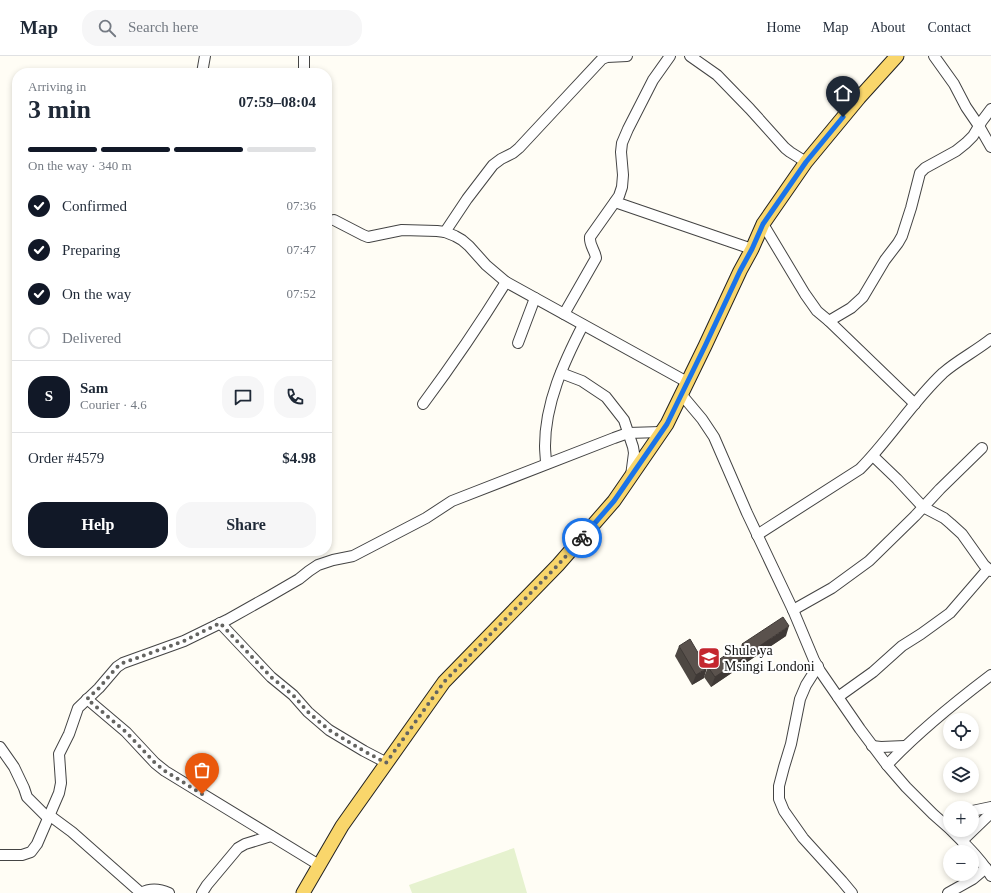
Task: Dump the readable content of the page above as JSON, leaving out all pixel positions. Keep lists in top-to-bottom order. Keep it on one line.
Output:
{"places":{"school or university":["Shule ya Msingi Londoni"]},"page":{"header":"Map","search":"Search here","nav":["Home","Map","About","Contact"],"heading":["3 min","Arriving in","07:59–08:04"],"panel":["Sam","Courier · 4.6","Order #4579","$4.98"],"bar":"On the way · 340 m","list":[["Confirmed","07:36"],["Preparing","07:47"],["On the way","07:52"],"Delivered"],"round":"S","buttons":["Help","Share"],"map_buttons":["+","−"]}}
